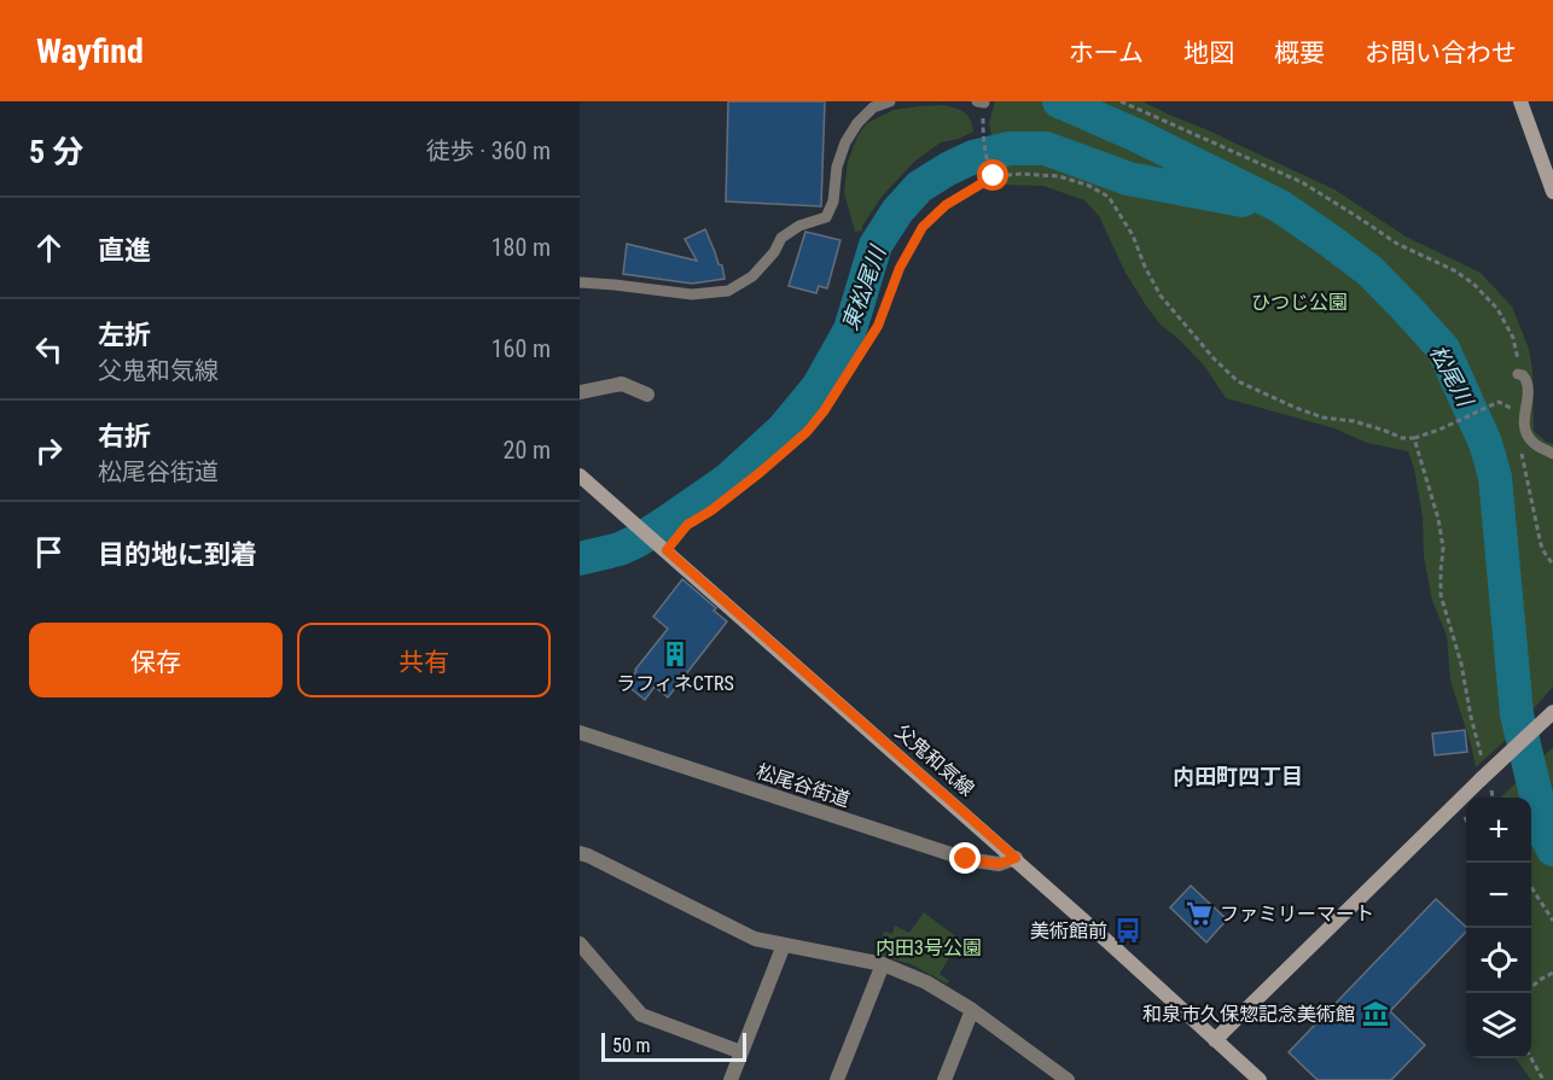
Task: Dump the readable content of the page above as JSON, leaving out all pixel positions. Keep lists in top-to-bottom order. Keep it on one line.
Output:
{"streets":{"main road":["父鬼和気線"],"street":["松尾谷街道"]},"crossings":[["父鬼和気線","松尾谷街道"]],"districts":["内田町四丁目"],"water":["東松尾川","松尾川"],"parks":["ひつじ公園","内田3号公園"],"places":{"building":["ラフィネCTRS"],"supermarket":["ファミリーマート"],"bus stop":["美術館前"],"museum":["和泉市久保惣記念美術館"]},"scale_bar":"50 m","page":{"header":"Wayfind","nav":["ホーム","地図","概要","お問い合わせ"],"heading":["5 分","徒歩 · 360 m"],"list":[["直進","180 m"],["左折","父鬼和気線","160 m"],["右折","松尾谷街道","20 m"],"目的地に到着"],"buttons":["保存","共有"],"map_buttons":["+","−"],"scale":"50 m"}}
